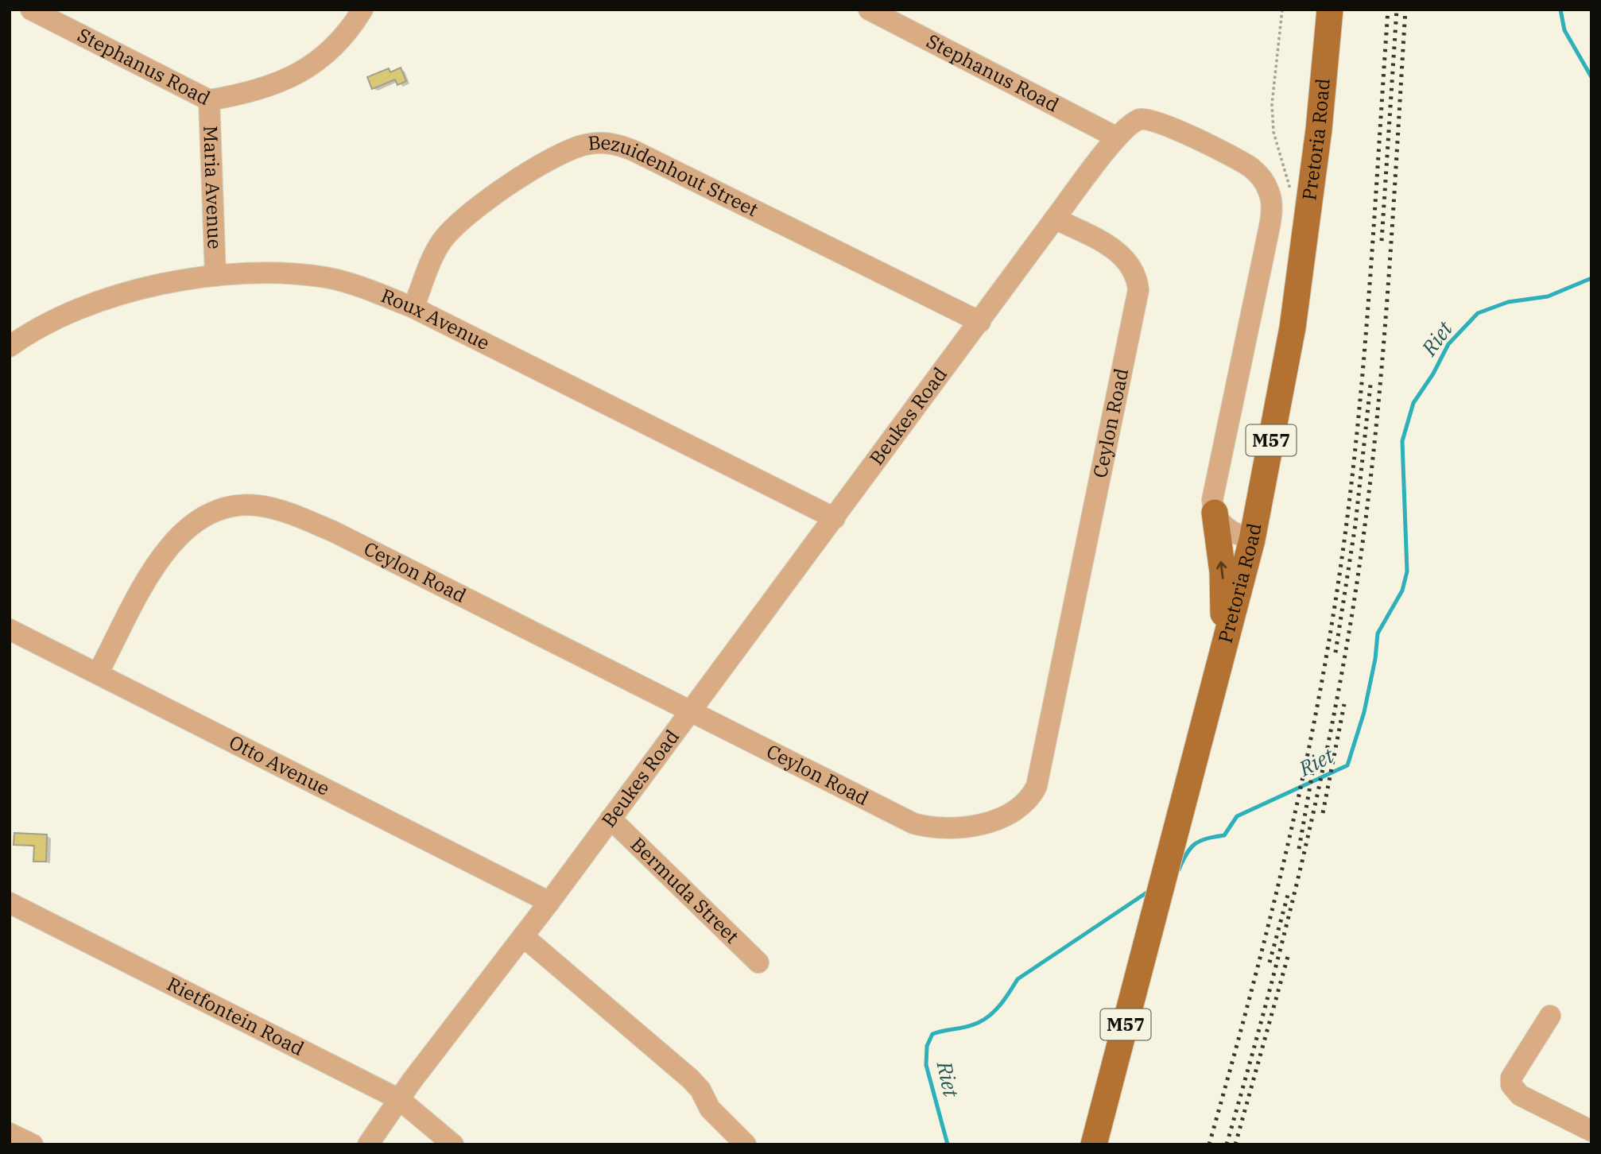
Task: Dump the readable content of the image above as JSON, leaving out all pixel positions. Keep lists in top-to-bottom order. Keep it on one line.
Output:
{"streets":{"main road":["Pretoria Road","M57"],"street":["Stephanus Road","Bezuidenhout Street","Maria Avenue","Roux Avenue","Beukes Road","Ceylon Road","Otto Avenue","Bermuda Street","Rietfontein Road"]},"crossings":[["Stephanus Road","Maria Avenue"],["Stephanus Road","Beukes Road"],["Bezuidenhout Street","Roux Avenue"],["Bezuidenhout Street","Beukes Road"],["Maria Avenue","Roux Avenue"],["Roux Avenue","Beukes Road"],["Beukes Road","Ceylon Road"],["Beukes Road","Otto Avenue"],["Beukes Road","Bermuda Street"],["Beukes Road","Rietfontein Road"],["Ceylon Road","Otto Avenue"]],"water":["Riet"]}
